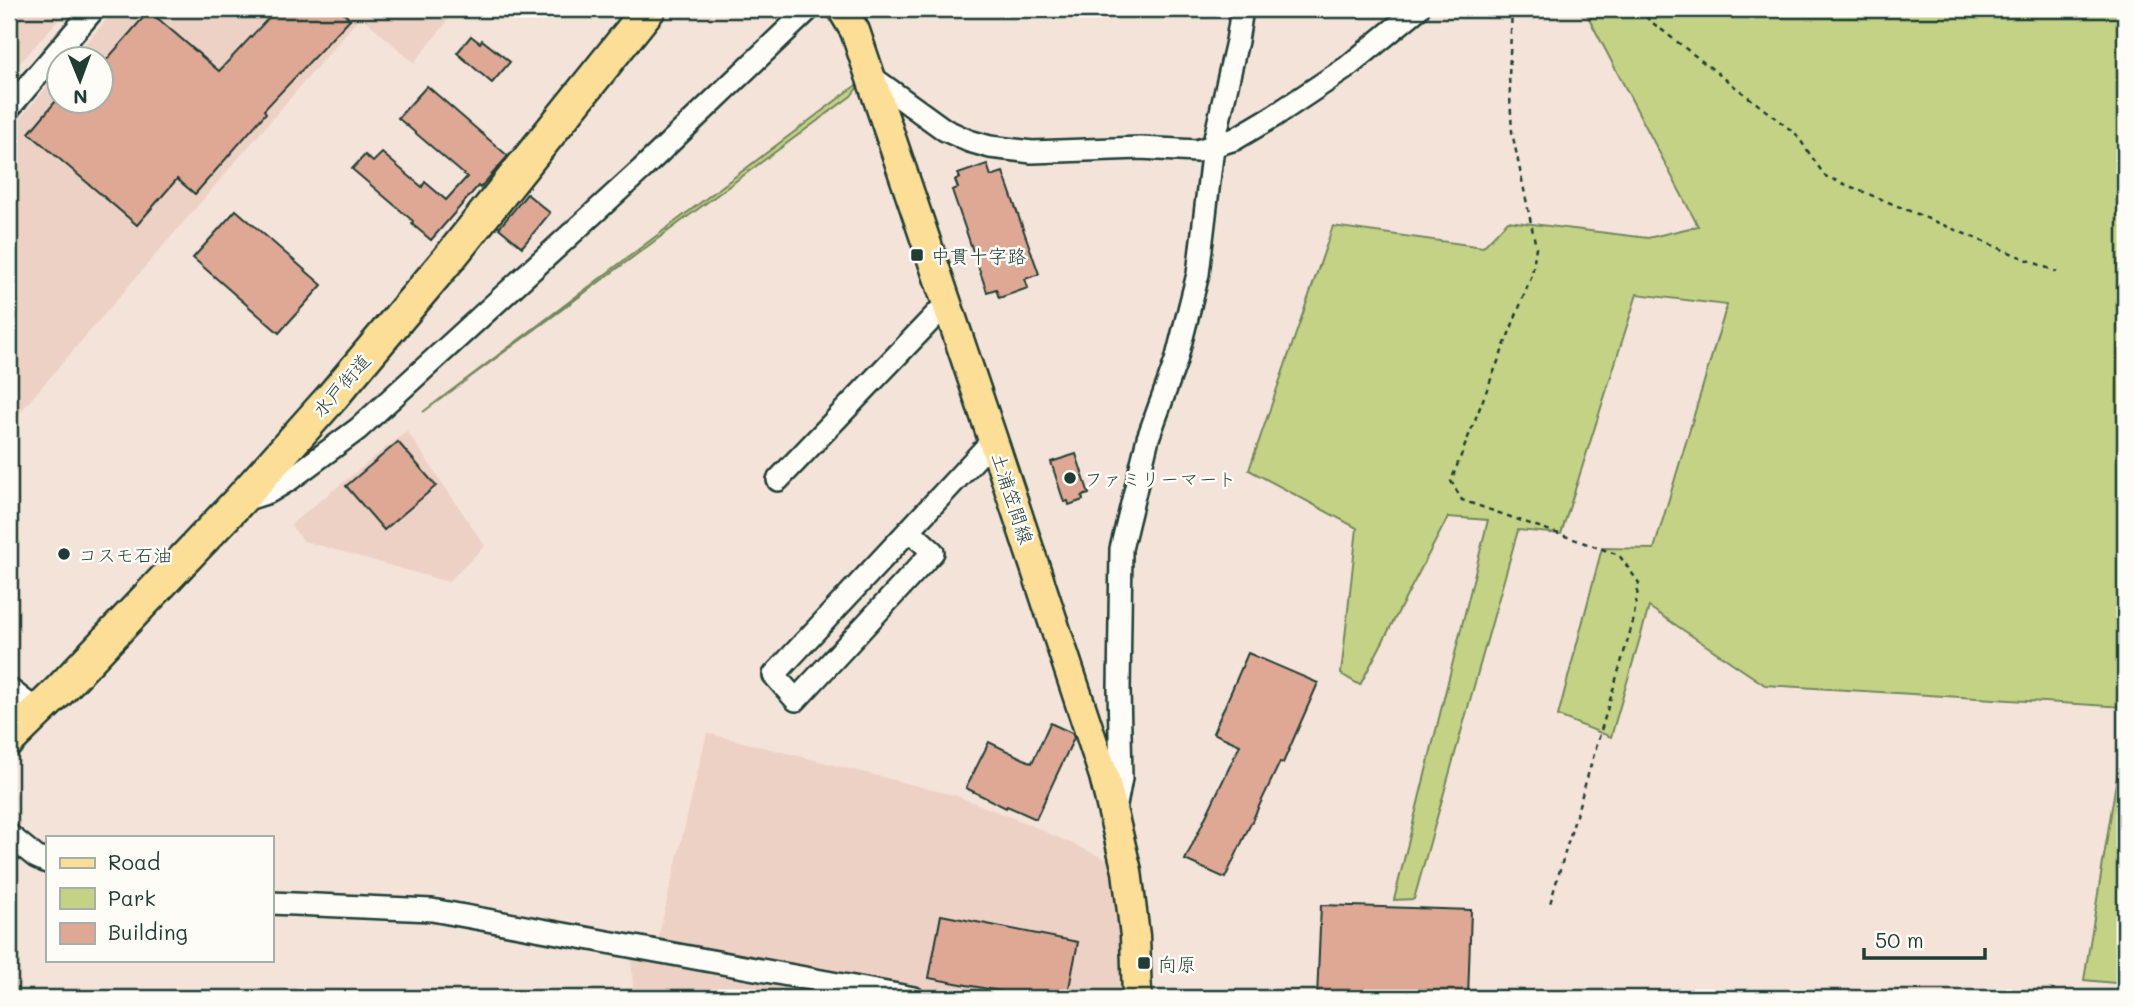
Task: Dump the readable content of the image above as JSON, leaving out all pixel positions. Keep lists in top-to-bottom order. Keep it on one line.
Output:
{"streets":{"highway":["水戸街道"],"main road":["土浦笠間線"]},"places":{"transit":["中貫十字路","向原"],"other":["ファミリーマート","コスモ石油"]},"legend":["Road","Park","Building"],"scale_bar":"50 m","north":"bottom"}
